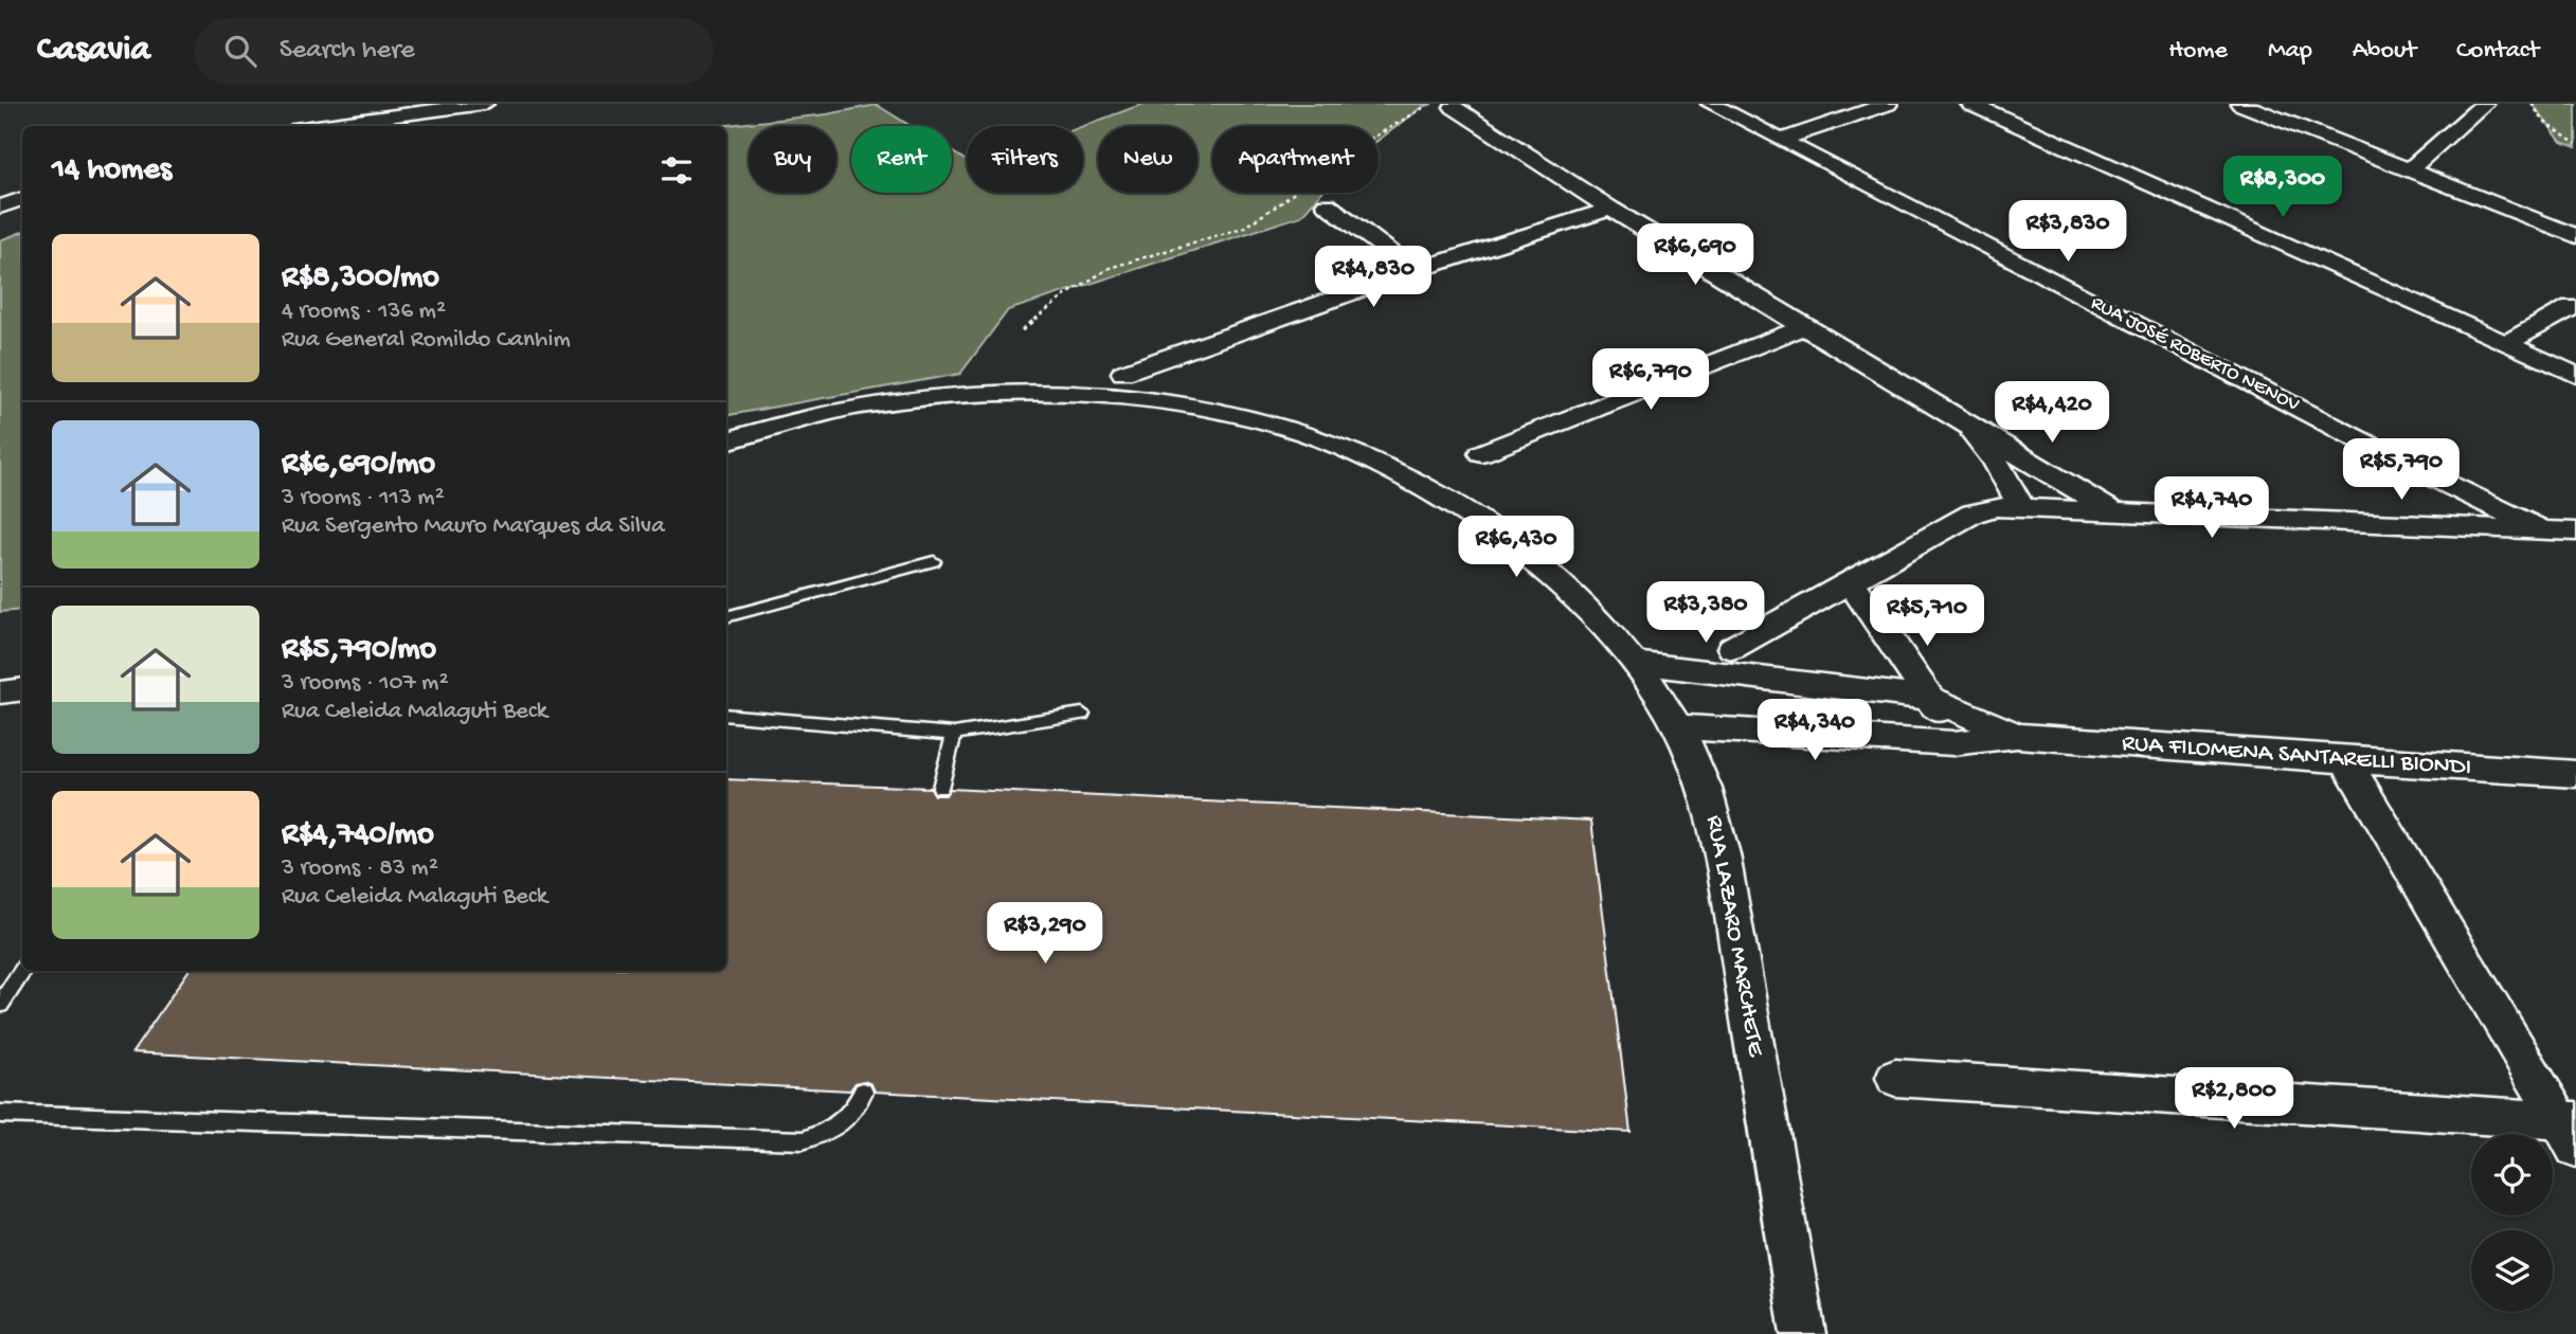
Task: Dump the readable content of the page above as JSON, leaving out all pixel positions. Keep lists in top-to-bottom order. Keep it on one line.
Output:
{"streets":{"street":["RUA JOSÉ ROBERTO NENOV","RUA FILOMENA SANTARELLI BIONDI","RUA LAZARO MARCHETE"]},"crossings":[["RUA FILOMENA SANTARELLI BIONDI","RUA LAZARO MARCHETE"]],"page":{"header":"Casavia","search":"Search here","nav":["Home","Map","About","Contact"],"chip":["Buy","Rent","Filters","New","Apartment"],"heading":"14 homes","price":["R$8,300","R$3,830","R$6,690","R$4,830","R$6,790","R$4,420","R$5,790","R$4,740","R$6,430","R$3,380","R$5,710","R$4,340","R$3,290","R$2,800"],"list":[{"name":"R$8,300/mo","note":"4 rooms · 136 m² · Rua General Romildo Canhim"},{"name":"R$6,690/mo","note":"3 rooms · 113 m² · Rua Sergento Mauro Marques da Silva"},{"name":"R$5,790/mo","note":"3 rooms · 107 m² · Rua Celeida Malaguti Beck"},{"name":"R$4,740/mo","note":"3 rooms · 83 m² · Rua Celeida Malaguti Beck"}]}}
